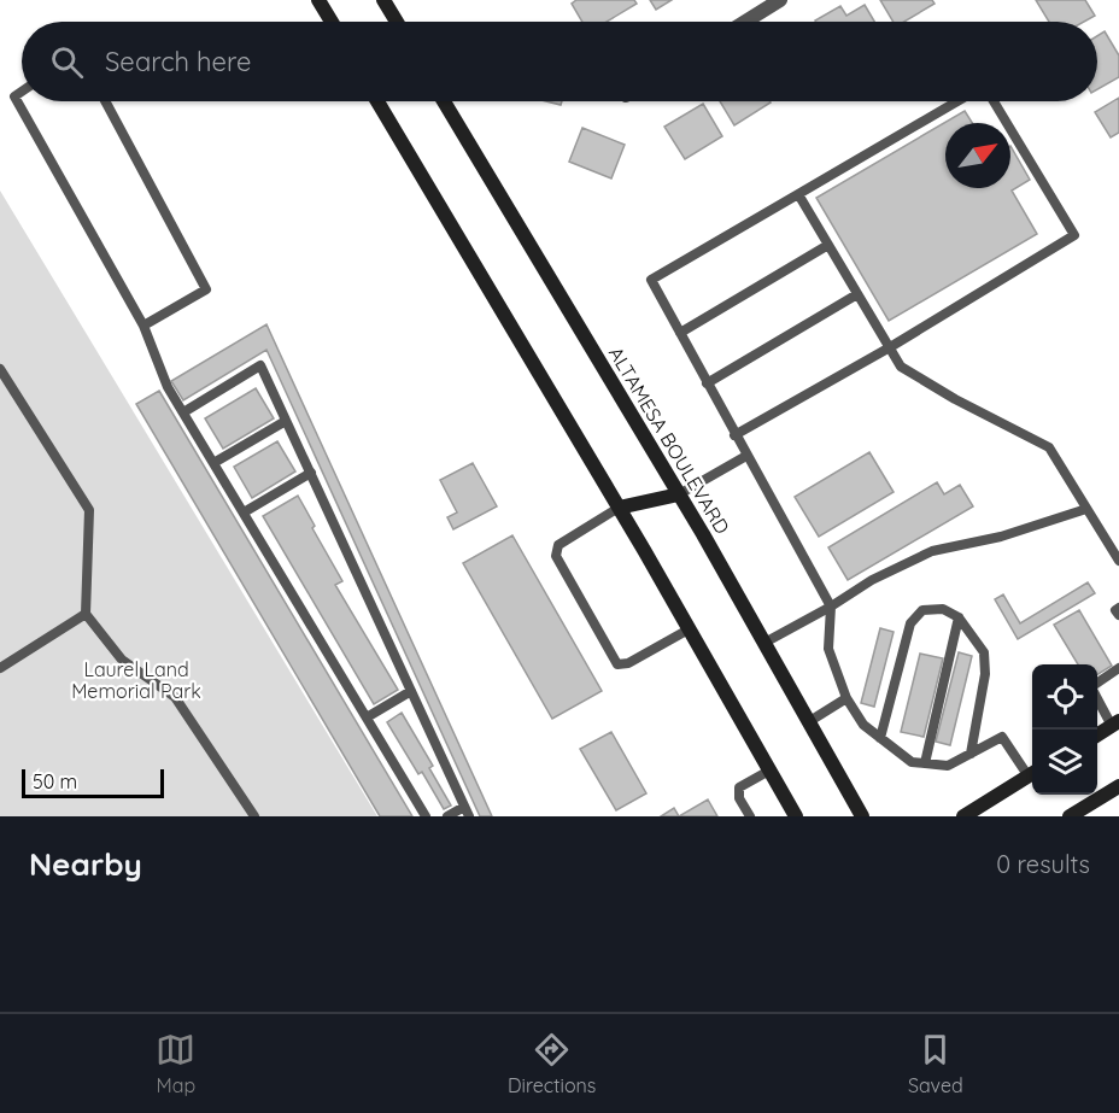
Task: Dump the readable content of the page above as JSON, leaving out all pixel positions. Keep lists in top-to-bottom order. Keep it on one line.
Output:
{"streets":{"main road":["ALTAMESA BOULEVARD"]},"parks":["Laurel Land Memorial Park"],"scale_bar":"50 m","north":"top right","page":{"search":"Search here","scale":"50 m","heading":["Nearby","0 results"],"nav":["Map","Directions","Saved"]}}
